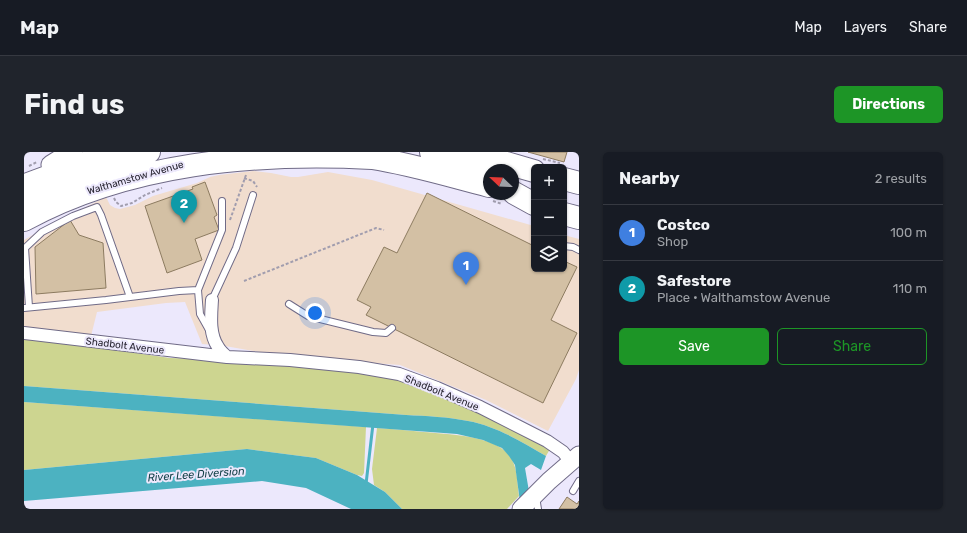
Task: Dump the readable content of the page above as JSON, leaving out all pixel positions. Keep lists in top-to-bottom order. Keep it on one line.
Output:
{"streets":{"highway":["Walthamstow Avenue"],"street":["Shadbolt Avenue"]},"water":["River Lee Diversion"],"north":"top left","page":{"header":"Map","nav":["Map","Layers","Share"],"buttons":["Directions",["Save","Share"]],"title":"Find us","heading":["Nearby","2 results"],"map_buttons":["+","−"],"pins":["2","1"],"list":[{"mark":"1","name":"Costco","note":"Shop","value":"100 m"},{"mark":"2","name":"Safestore","note":"Place · Walthamstow Avenue","value":"110 m"}]}}
